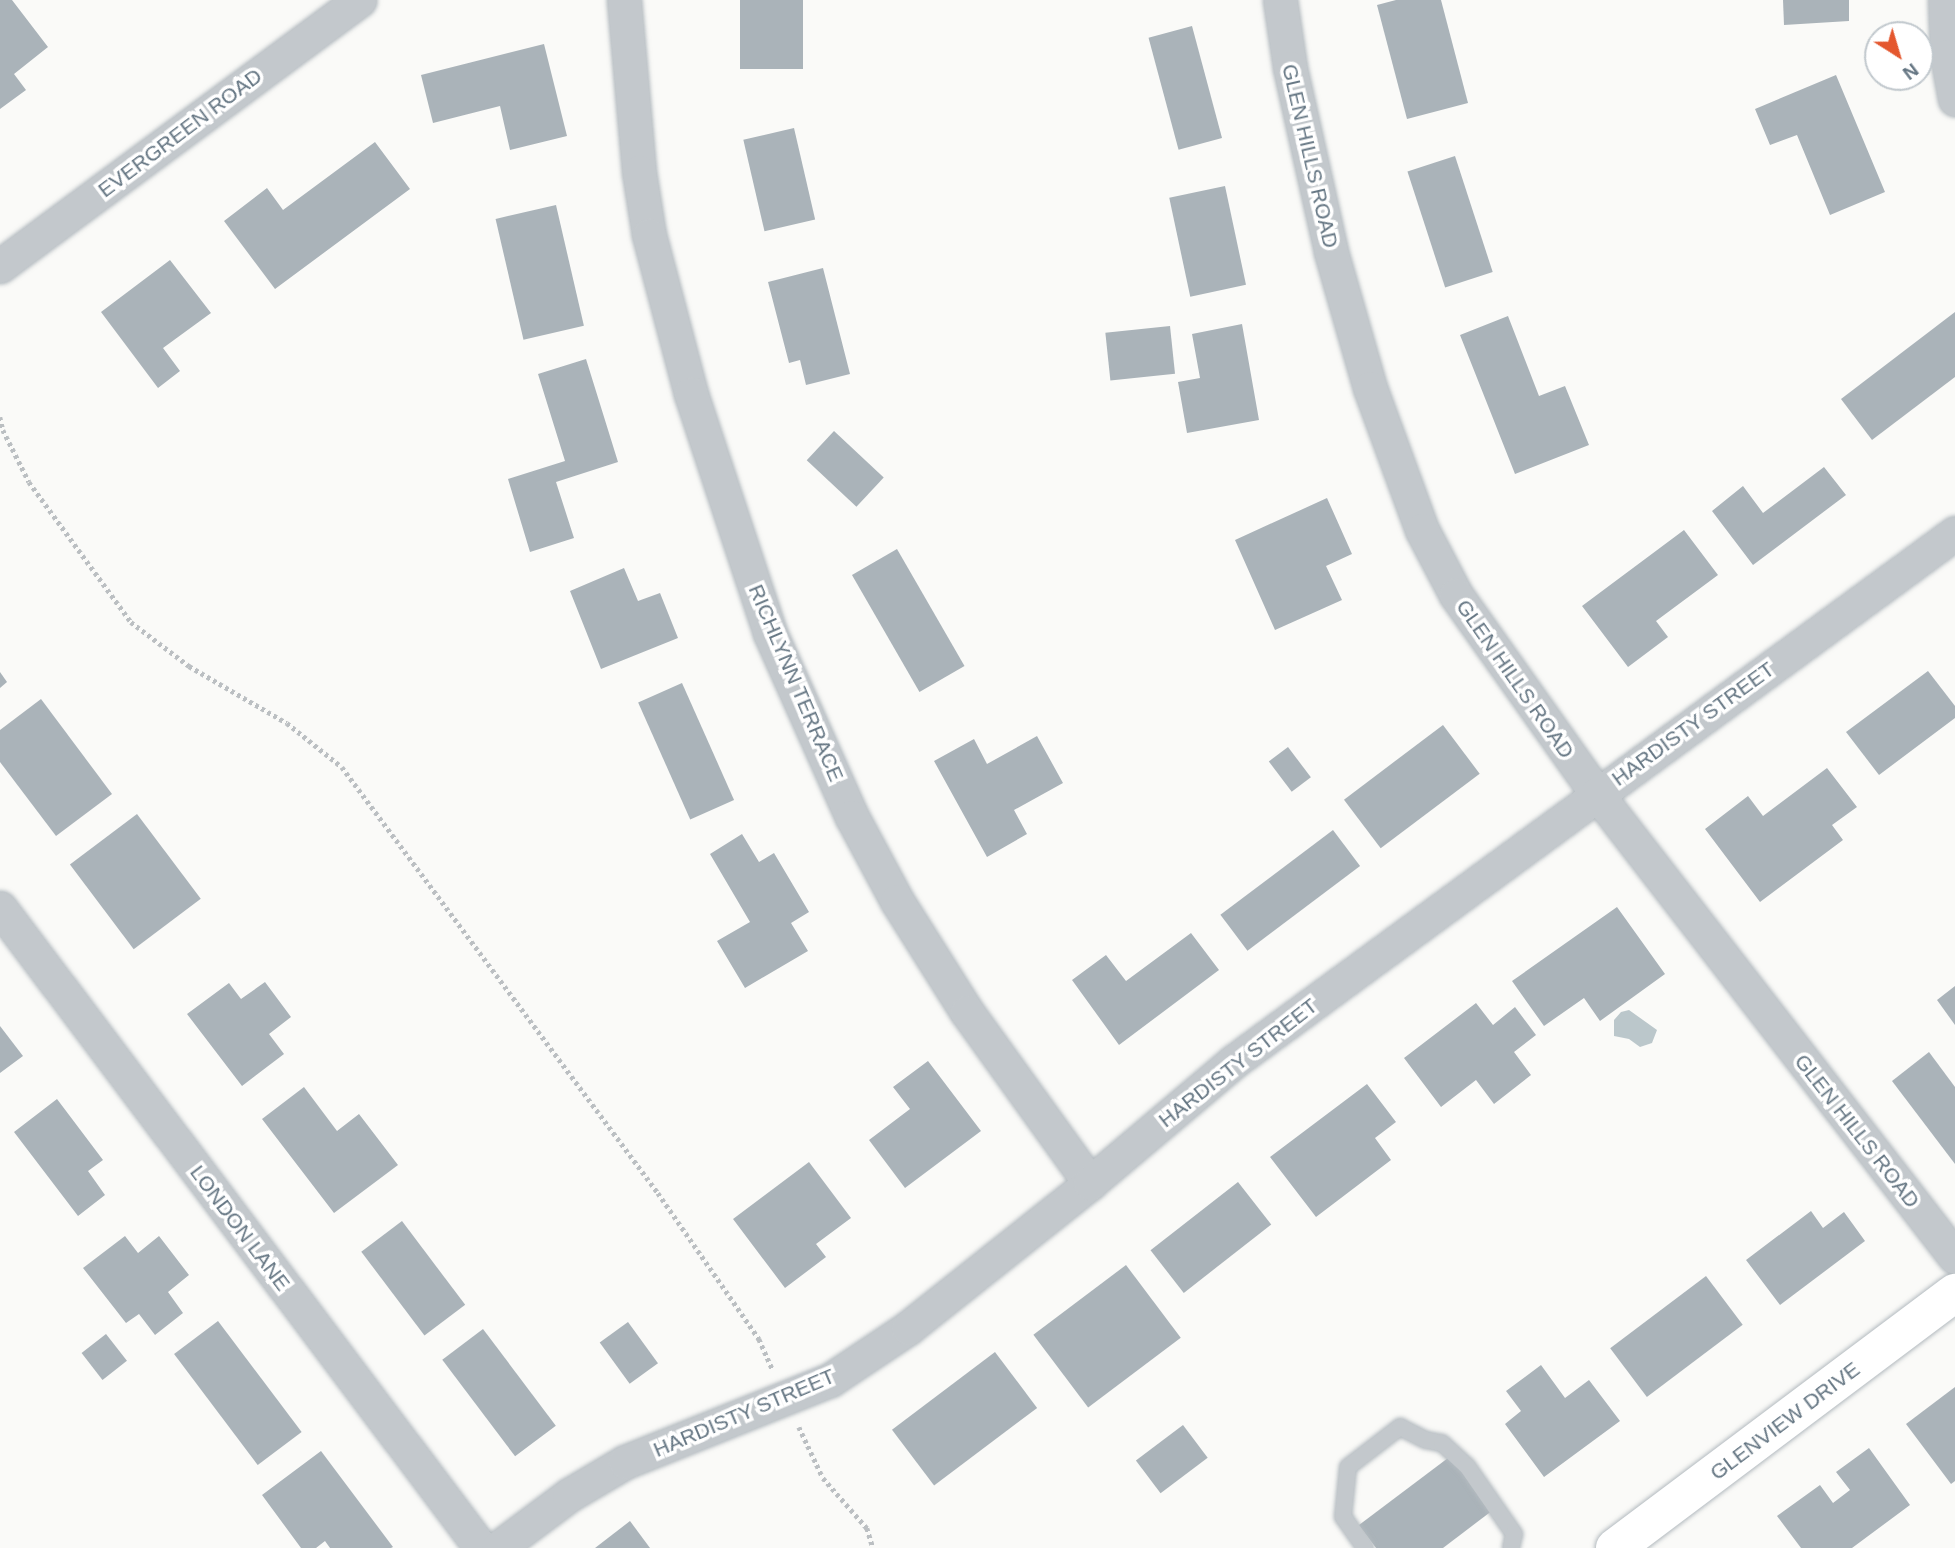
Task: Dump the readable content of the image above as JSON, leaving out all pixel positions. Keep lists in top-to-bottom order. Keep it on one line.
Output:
{"streets":{"main road":["GLENVIEW DRIVE"],"street":["EVERGREEN ROAD","GLEN HILLS ROAD","RICHLYNN TERRACE","HARDISTY STREET","LONDON LANE"]},"crossings":[["GLEN HILLS ROAD","HARDISTY STREET"],["RICHLYNN TERRACE","HARDISTY STREET"]],"north":"bottom right"}
